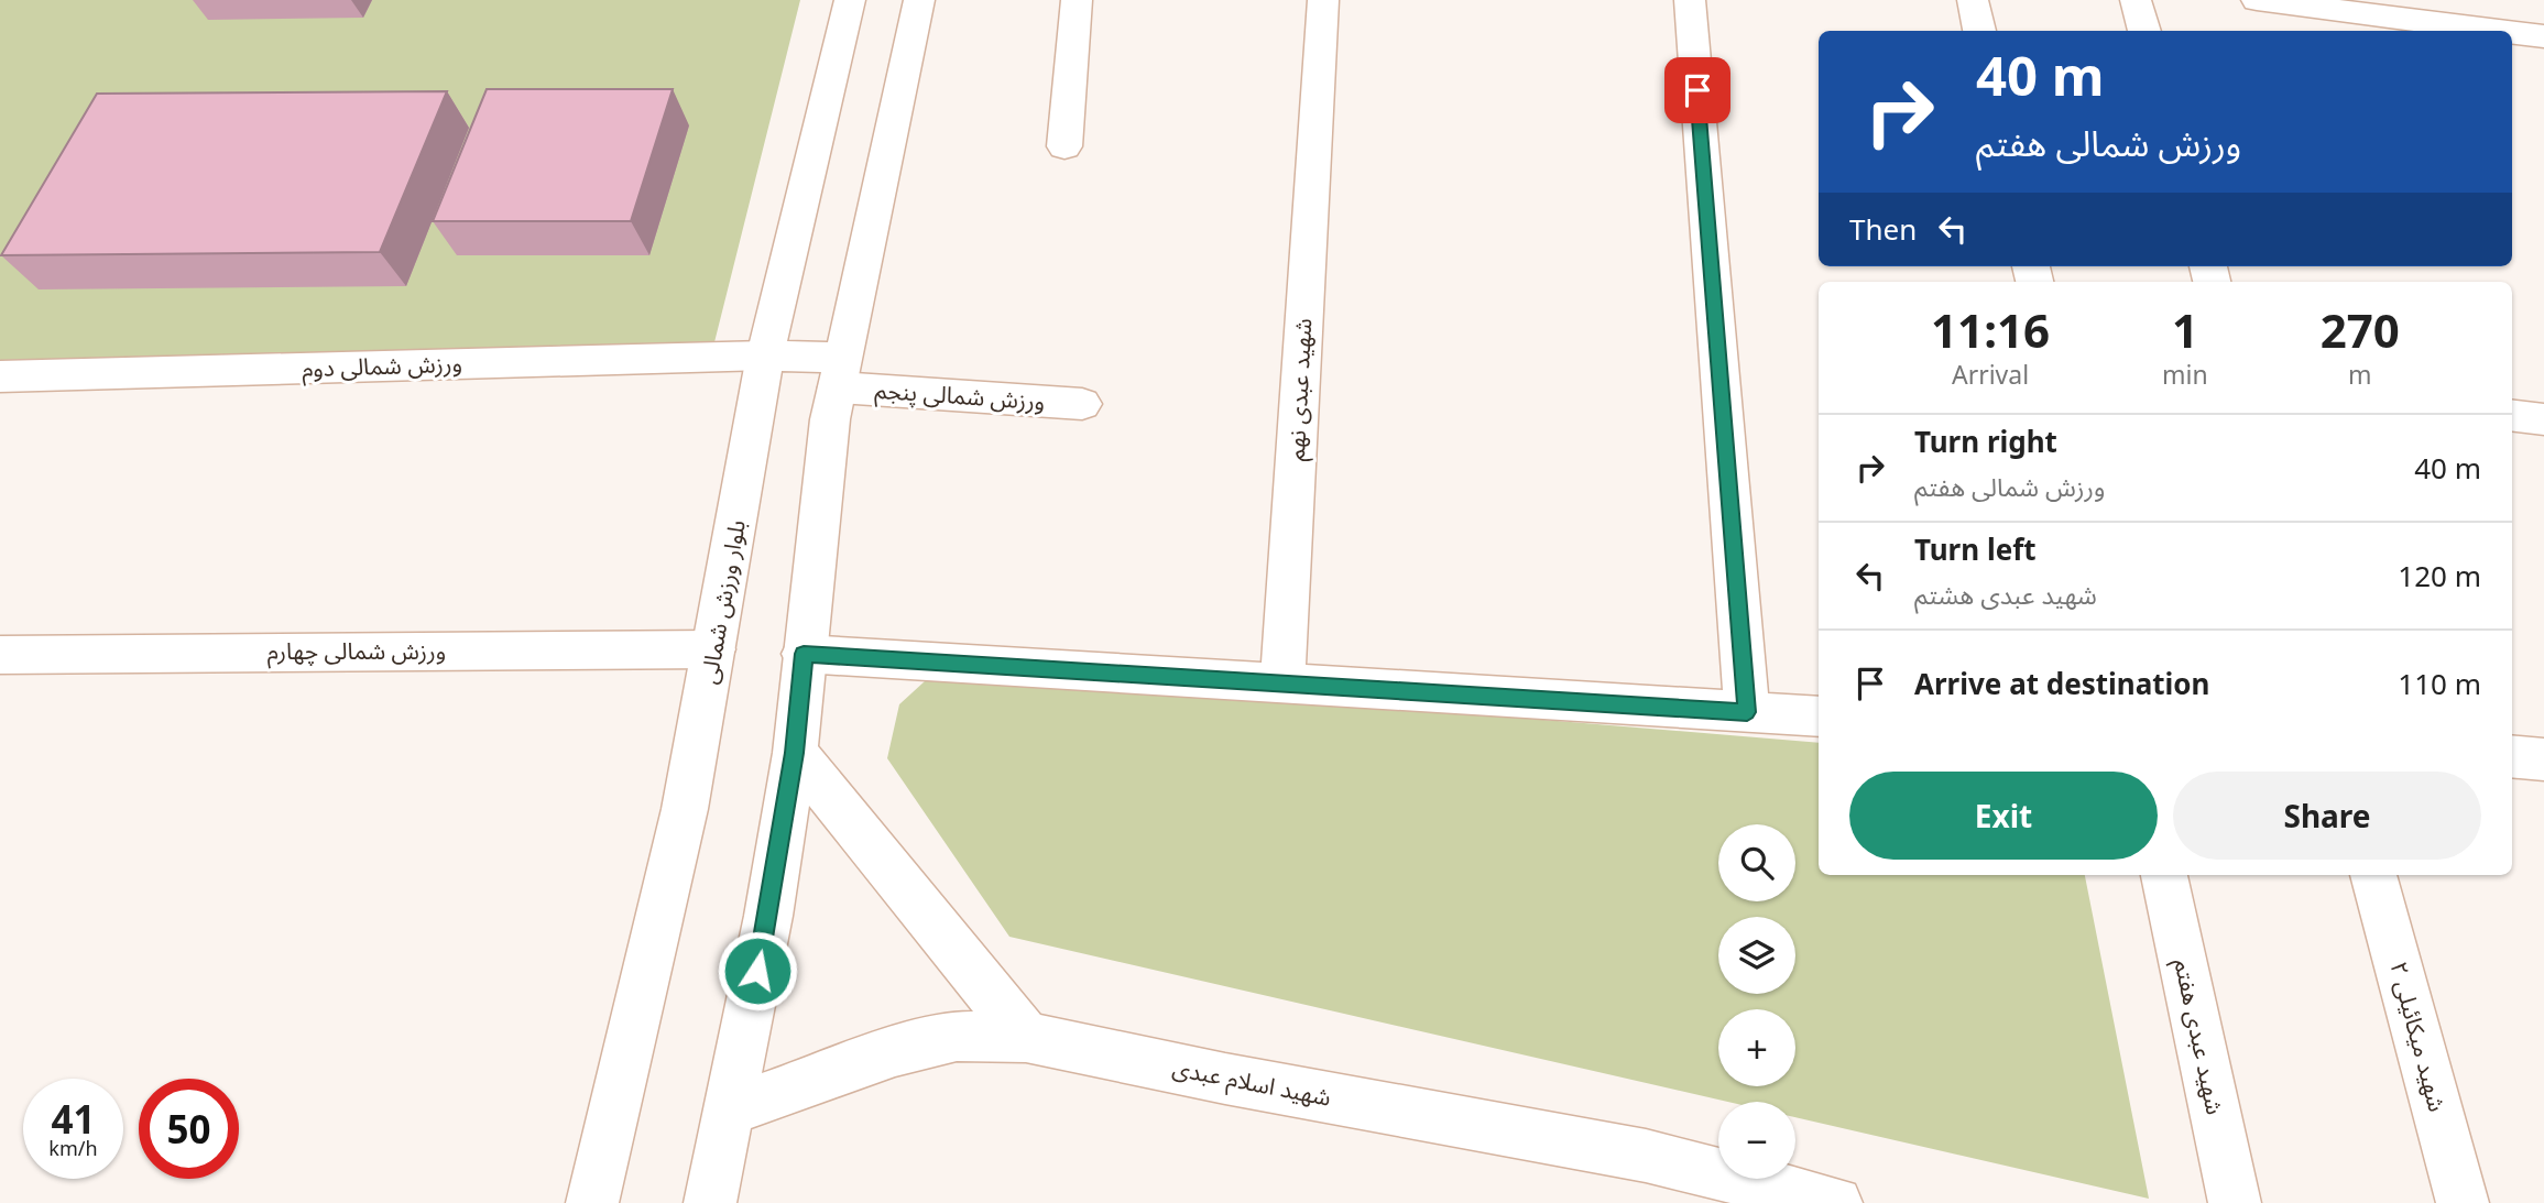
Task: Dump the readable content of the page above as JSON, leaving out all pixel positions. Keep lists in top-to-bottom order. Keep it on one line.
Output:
{"streets":{"street":["ورزش شمالی دوم","شهید عبدی نهم","ورزش شمالی پنجم","بلوار ورزش شمالی","ورزش شمالی چهارم","شهید عبدی هفتم","شهید میکائیلی ۲","شهید اسلام عبدی"]},"crossings":[["ورزش شمالی دوم","ورزش شمالی پنجم"],["ورزش شمالی دوم","بلوار ورزش شمالی"],["بلوار ورزش شمالی","ورزش شمالی چهارم"]],"page":{"turn":["40 m","ورزش شمالی هفتم"],"then":"Then","eta":["11:16","Arrival","1","min","270","m"],"list":[{"name":"Turn right","note":"ورزش شمالی هفتم","value":"40 m"},{"name":"Turn left","note":"شهید عبدی هشتم","value":"120 m"},{"name":"Arrive at destination","value":"110 m"}],"buttons":["Exit","Share"],"map_buttons":["+","−"],"speed":"41 km/h","limit":"50"}}
